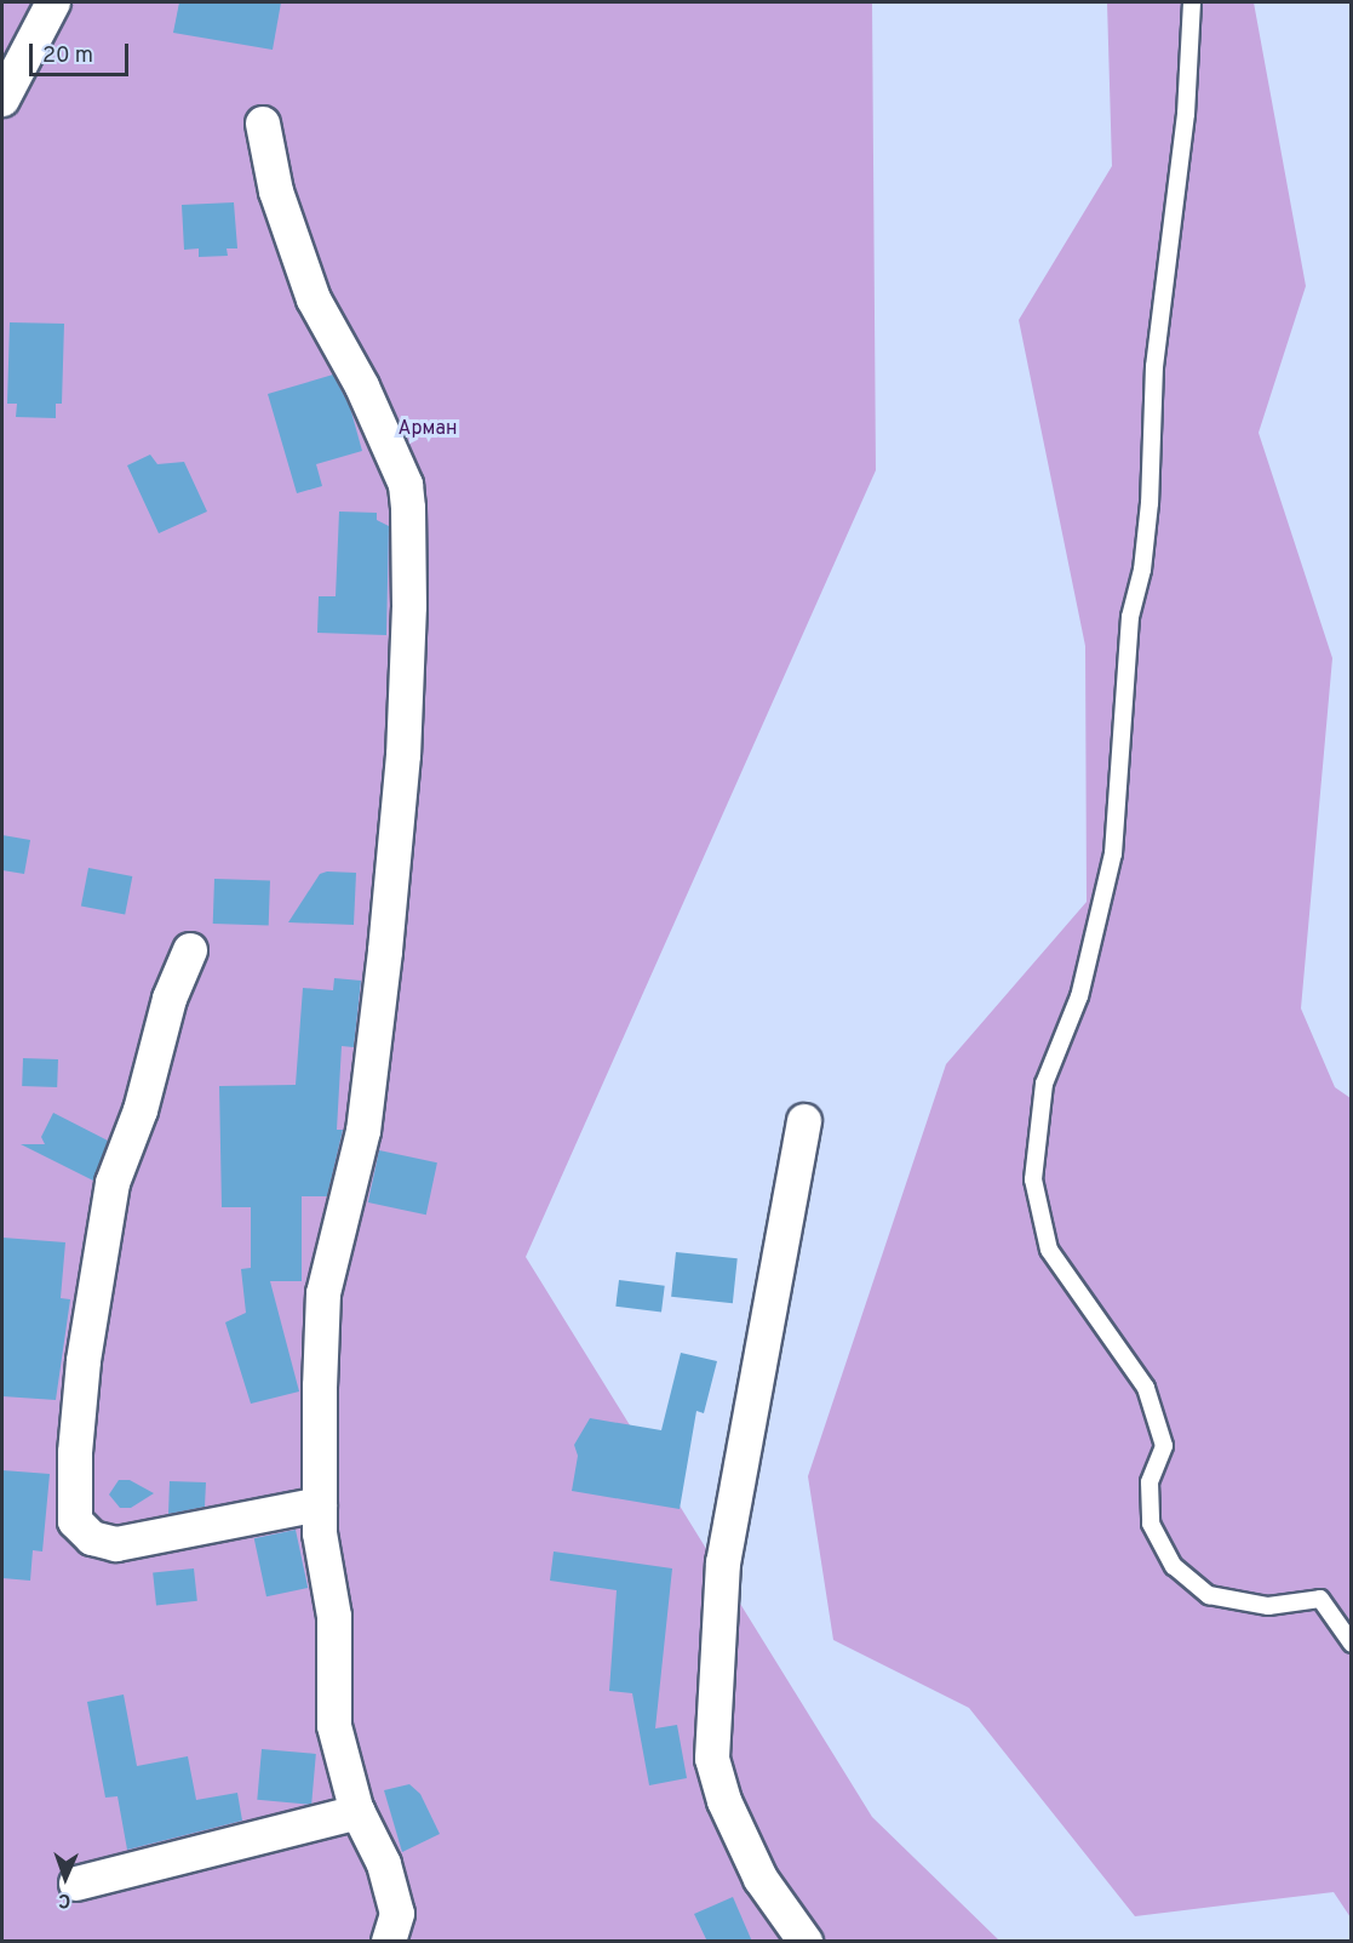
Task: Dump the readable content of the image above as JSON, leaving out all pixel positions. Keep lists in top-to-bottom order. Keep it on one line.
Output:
{"parks":["Арман"],"scale_bar":"20 m","north":"bottom"}
